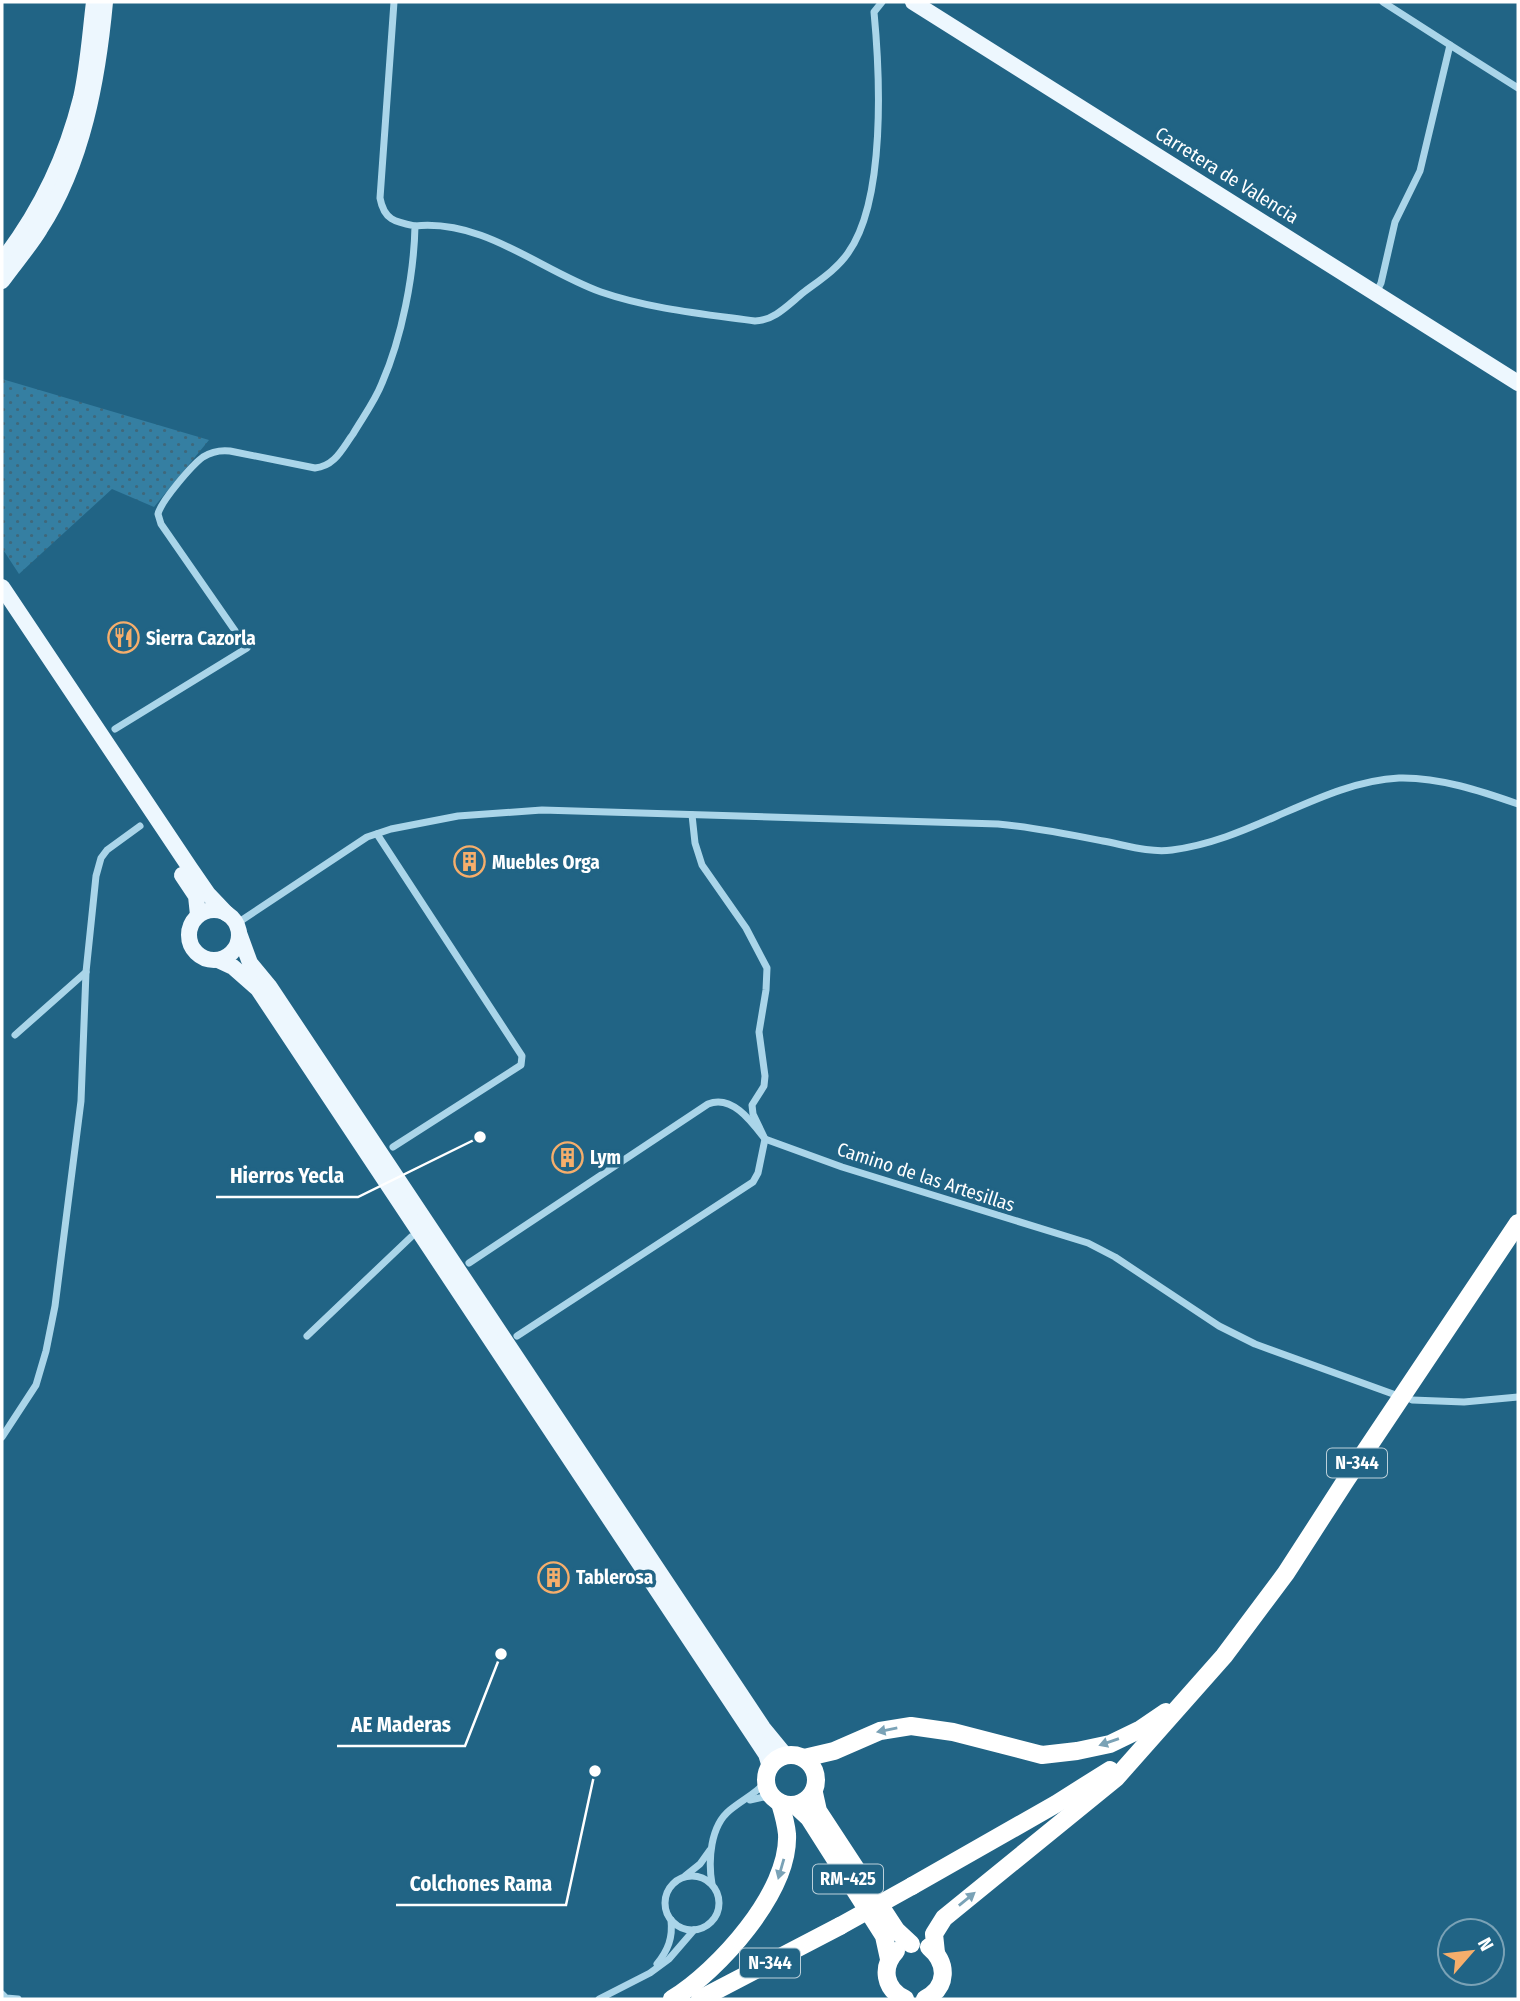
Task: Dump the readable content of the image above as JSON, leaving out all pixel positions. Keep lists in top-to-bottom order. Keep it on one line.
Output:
{"streets":{"highway":["N-344","RM-425"],"main road":["Carretera de Valencia"],"street":["Camino de las Artesillas"]},"places":{"restaurant":["Sierra Cazorla"],"building":["Muebles Orga","Lym","Tablerosa"],"other":["Hierros Yecla","AE Maderas","Colchones Rama"]},"north":"top right"}
